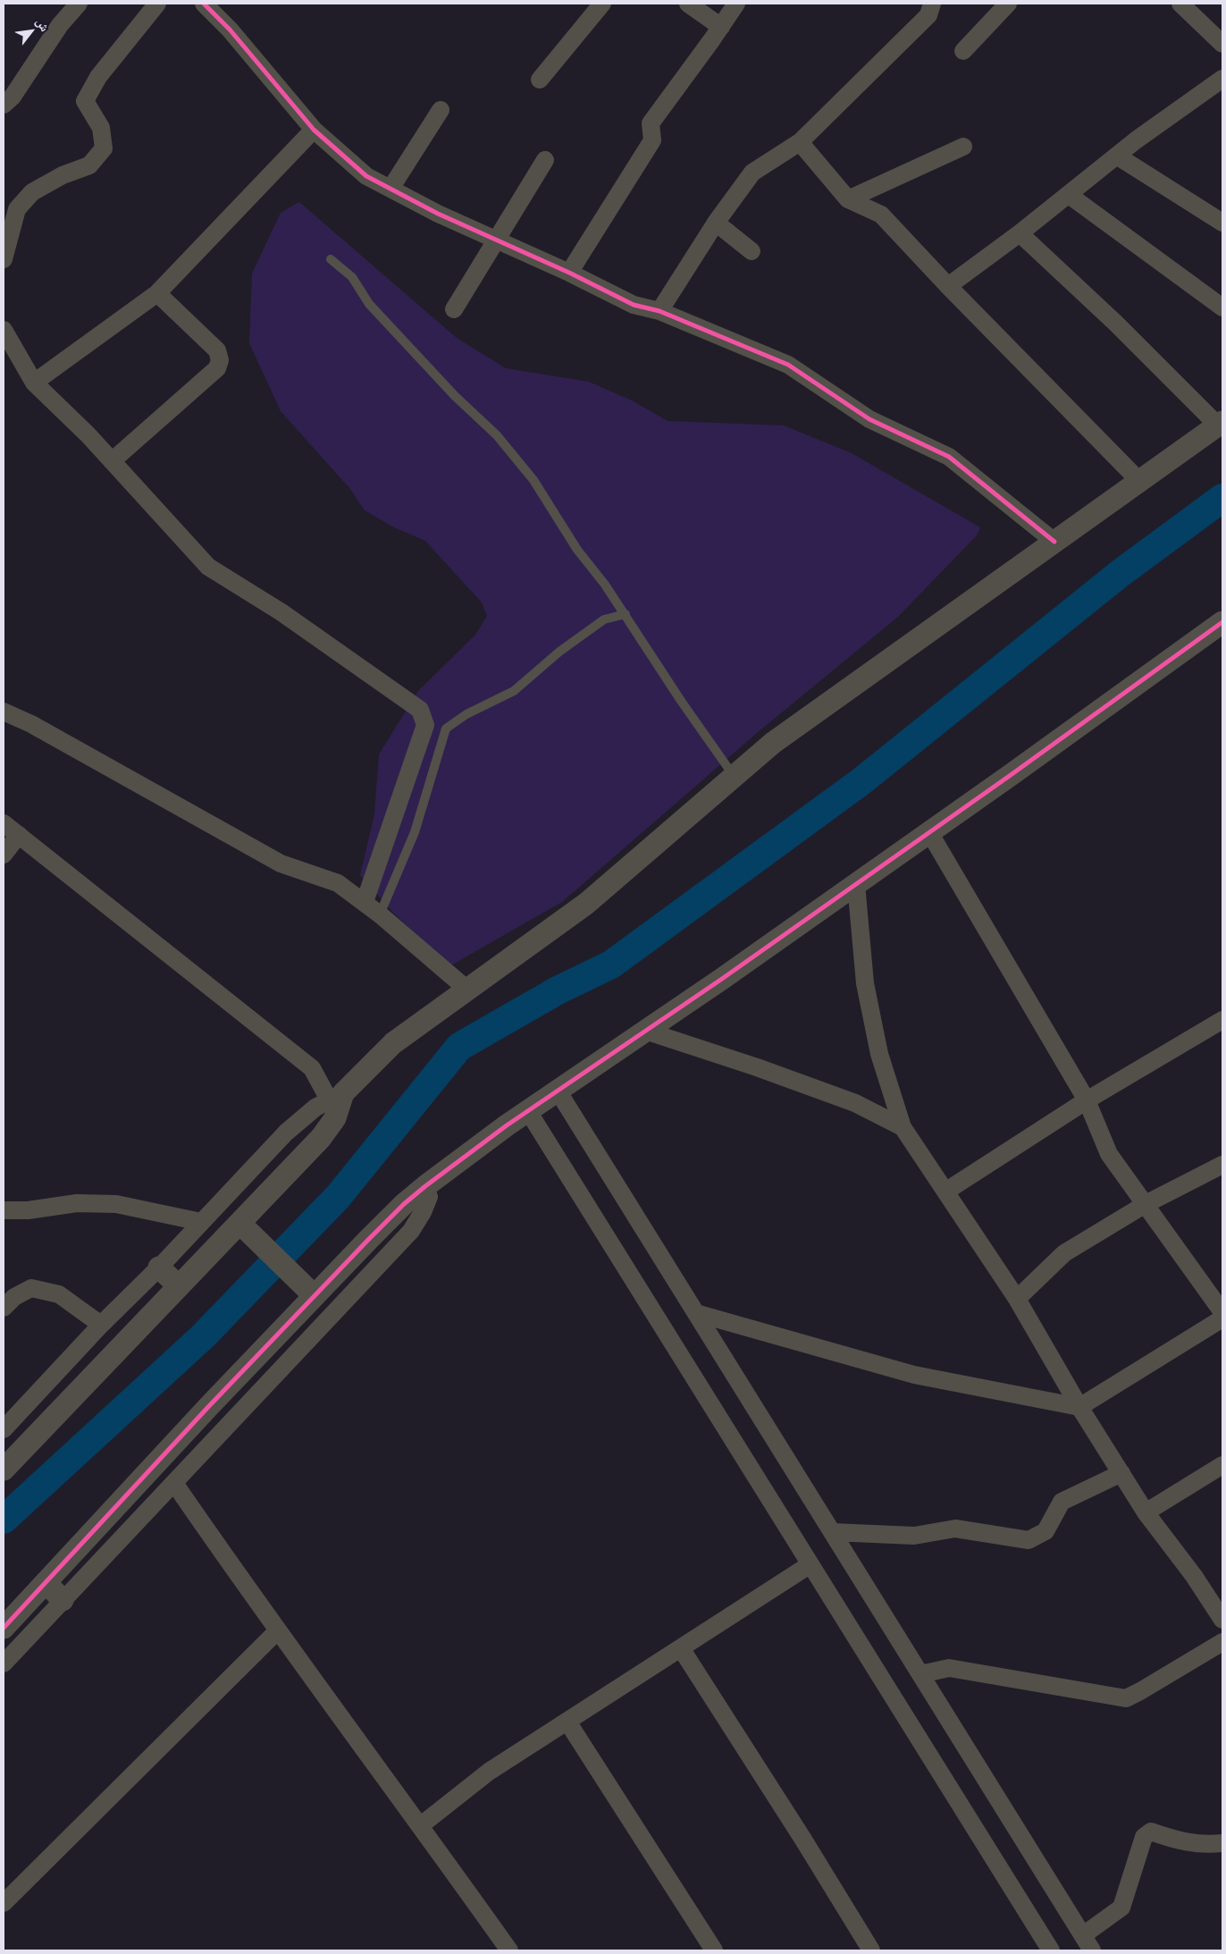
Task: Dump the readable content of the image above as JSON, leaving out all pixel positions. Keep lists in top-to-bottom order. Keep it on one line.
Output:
{"north":"top right"}
